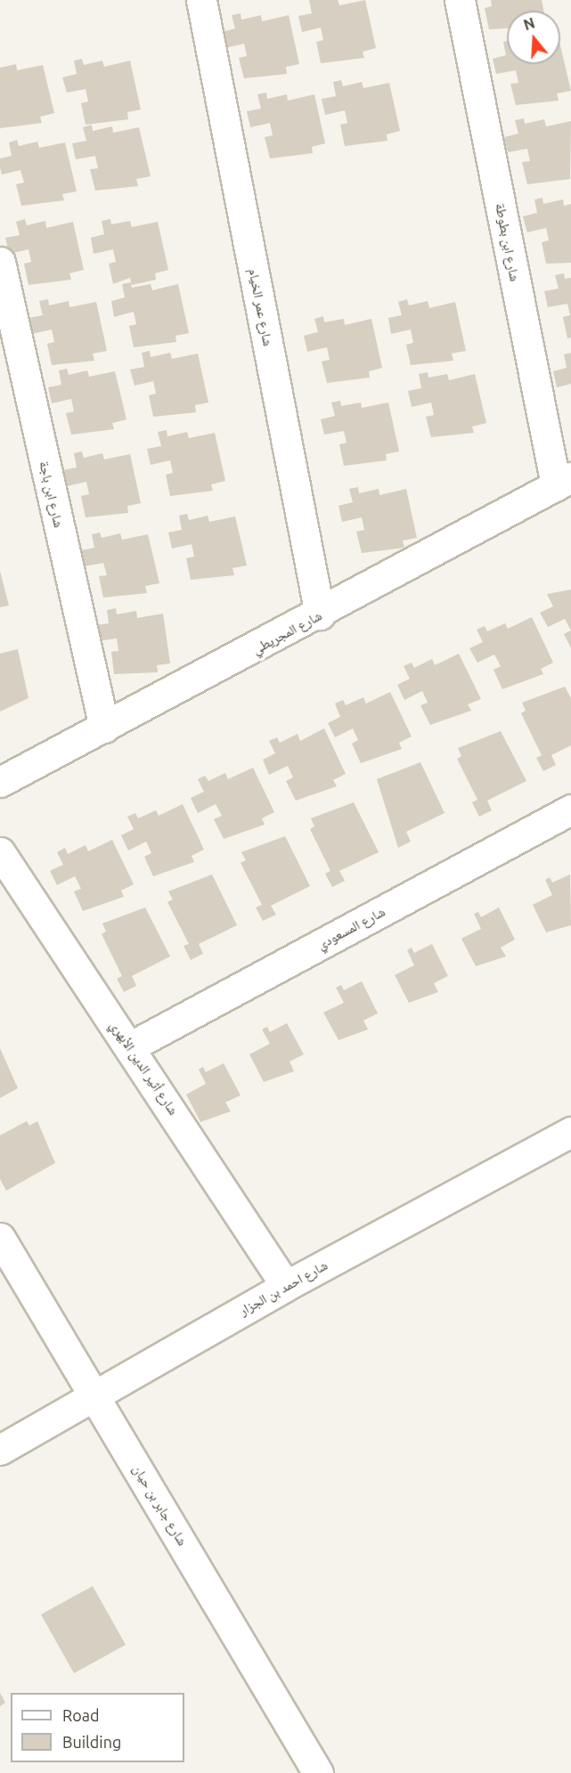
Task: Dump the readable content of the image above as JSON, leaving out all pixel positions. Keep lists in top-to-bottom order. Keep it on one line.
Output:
{"streets":{"street":["شارع ابن بطوطة","شارع عمر الخيام","شارع ابن باجة","شارع المجريطي","شارع المسعودي","شارع أثير الدين الأبهري","شارع احمد بن الجزار","شارع جابر بن حيان"]},"crossings":[["شارع ابن بطوطة","شارع المجريطي"],["شارع عمر الخيام","شارع المجريطي"],["شارع ابن باجة","شارع المجريطي"],["شارع المسعودي","شارع أثير الدين الأبهري"],["شارع أثير الدين الأبهري","شارع احمد بن الجزار"],["شارع احمد بن الجزار","شارع جابر بن حيان"]],"legend":["Road","Building"],"north":"top"}
